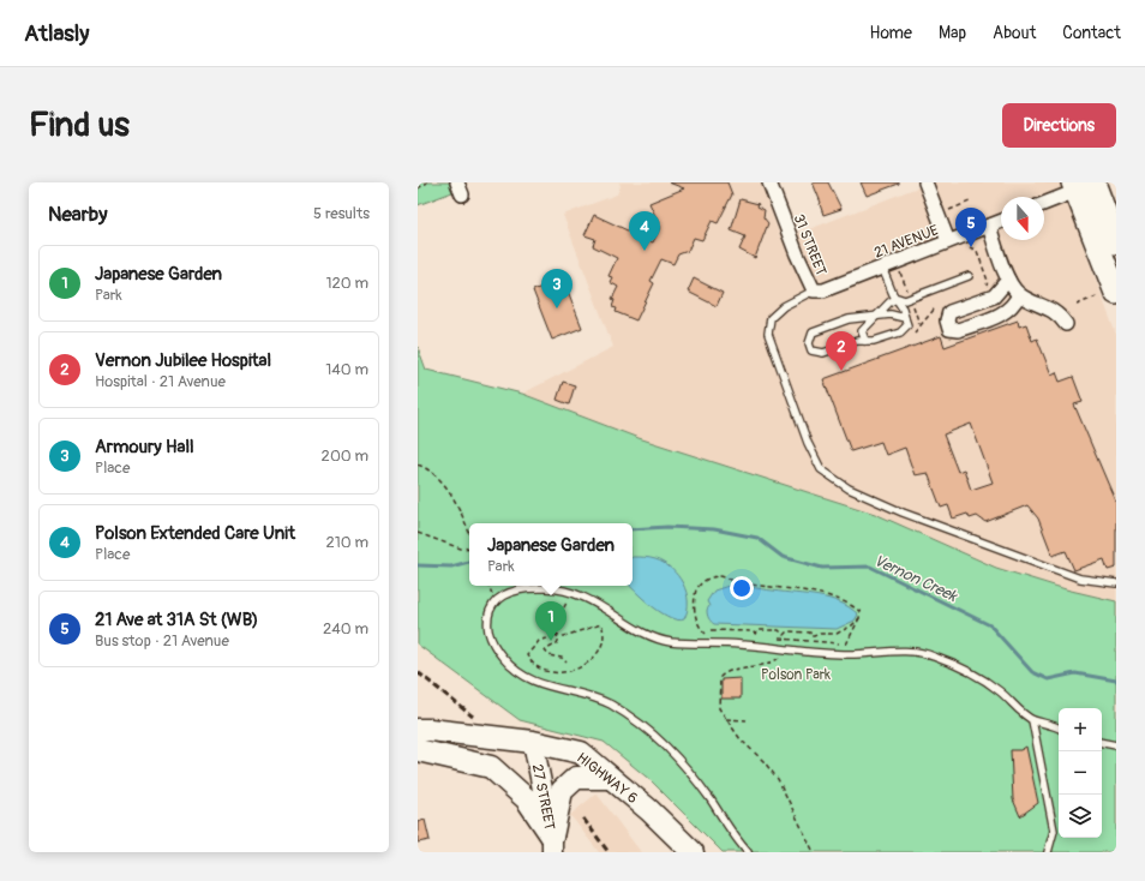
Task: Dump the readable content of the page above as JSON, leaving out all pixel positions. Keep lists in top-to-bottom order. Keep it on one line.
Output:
{"streets":{"main road":["HIGHWAY 6","27 STREET"],"street":["21 AVENUE","31 STREET"]},"crossings":[["21 AVENUE","31 STREET"],["HIGHWAY 6","27 STREET"]],"water":["Vernon Creek"],"parks":["Polson Park"],"north":"bottom","page":{"header":"Atlasly","nav":["Home","Map","About","Contact"],"buttons":"Directions","title":"Find us","heading":["Nearby","5 results"],"pins":["5","4","3","2","1"],"list":[{"mark":"1","name":"Japanese Garden","note":"Park","value":"120 m"},{"mark":"2","name":"Vernon Jubilee Hospital","note":"Hospital · 21 Avenue","value":"140 m"},{"mark":"3","name":"Armoury Hall","note":"Place","value":"200 m"},{"mark":"4","name":"Polson Extended Care Unit","note":"Place","value":"210 m"},{"mark":"5","name":"21 Ave at 31A St (WB)","note":"Bus stop · 21 Avenue","value":"240 m"}],"popup":["Japanese Garden","Park"],"map_buttons":["+","−"]}}
